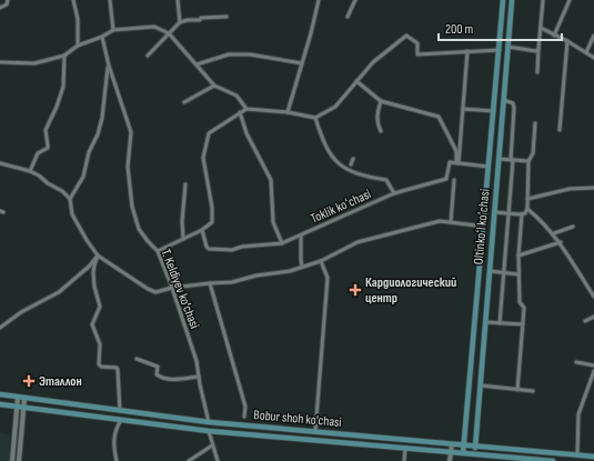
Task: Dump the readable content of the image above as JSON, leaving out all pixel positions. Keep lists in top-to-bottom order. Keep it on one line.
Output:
{"streets":{"main road":["Oltinkoʻl koʻchasi","Bobur shoh ko'chasi"],"street":["Toklik koʻchasi","T. Keldiyev ko'chasi"]},"crossings":[["Oltinkoʻl koʻchasi","Bobur shoh ko'chasi"],["T. Keldiyev ko'chasi","Bobur shoh ko'chasi"]],"places":{"health":["Кардиологический центр","Эталлон"]},"scale_bar":"200 m"}
